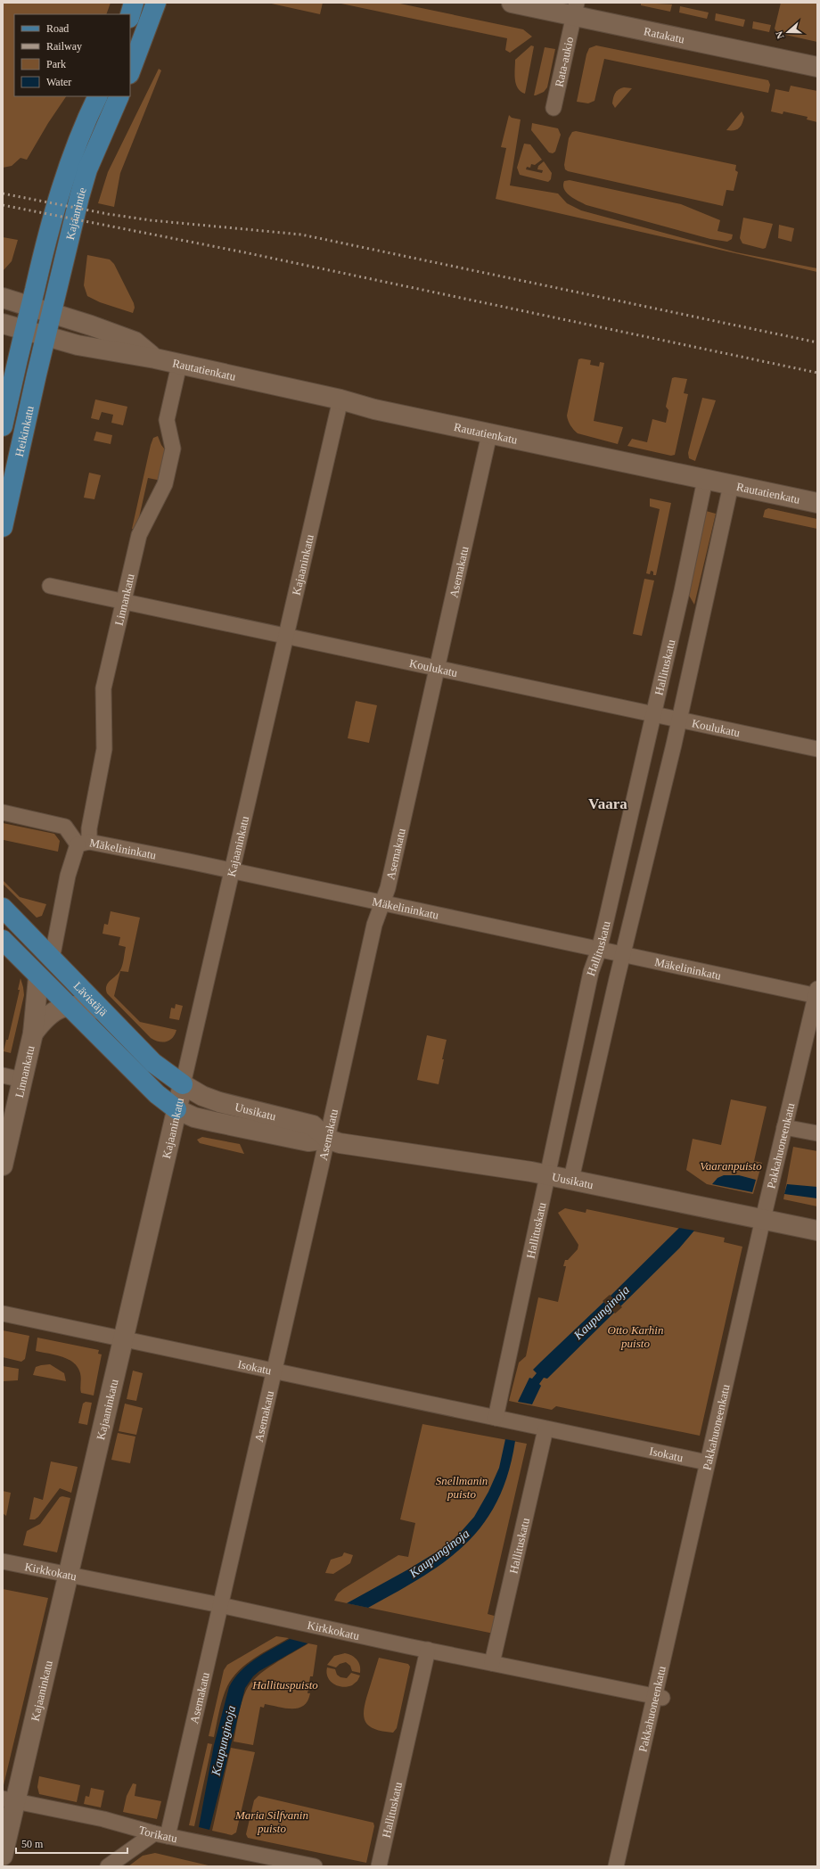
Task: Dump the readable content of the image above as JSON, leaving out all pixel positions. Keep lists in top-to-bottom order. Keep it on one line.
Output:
{"streets":{"main road":["Ratakatu","Kajaanintie","Rautatienkatu","Heikinkatu","Kajaaninkatu","Linnankatu","Lävistäjä","Uusikatu"],"street":["Rata-aukio","Asemakatu","Hallituskatu","Koulukatu","Mäkelininkatu","Pakkahuoneenkatu","Isokatu","Kirkkokatu","Torikatu"]},"crossings":[["Ratakatu","Rata-aukio"],["Kajaanintie","Rautatienkatu"],["Kajaanintie","Heikinkatu"],["Rautatienkatu","Heikinkatu"],["Rautatienkatu","Kajaaninkatu"],["Rautatienkatu","Asemakatu"],["Rautatienkatu","Linnankatu"],["Rautatienkatu","Hallituskatu"],["Kajaaninkatu","Koulukatu"],["Kajaaninkatu","Mäkelininkatu"],["Kajaaninkatu","Lävistäjä"],["Kajaaninkatu","Uusikatu"],["Kajaaninkatu","Isokatu"],["Kajaaninkatu","Kirkkokatu"],["Kajaaninkatu","Torikatu"],["Asemakatu","Koulukatu"],["Asemakatu","Mäkelininkatu"],["Asemakatu","Uusikatu"],["Asemakatu","Isokatu"],["Asemakatu","Kirkkokatu"],["Asemakatu","Torikatu"],["Linnankatu","Koulukatu"],["Linnankatu","Mäkelininkatu"],["Linnankatu","Lävistäjä"],["Hallituskatu","Koulukatu"],["Hallituskatu","Mäkelininkatu"],["Hallituskatu","Uusikatu"],["Hallituskatu","Isokatu"],["Hallituskatu","Kirkkokatu"],["Mäkelininkatu","Pakkahuoneenkatu"],["Lävistäjä","Uusikatu"],["Uusikatu","Pakkahuoneenkatu"],["Pakkahuoneenkatu","Isokatu"],["Pakkahuoneenkatu","Kirkkokatu"]],"districts":["Vaara"],"water":["Kaupunginoja"],"parks":["Vaaranpuisto","Otto Karhin puisto","Snellmanin puisto","Hallituspuisto","Maria Silfvanin puisto"],"legend":["Road","Railway","Park","Water"],"scale_bar":"50 m","north":"left"}
